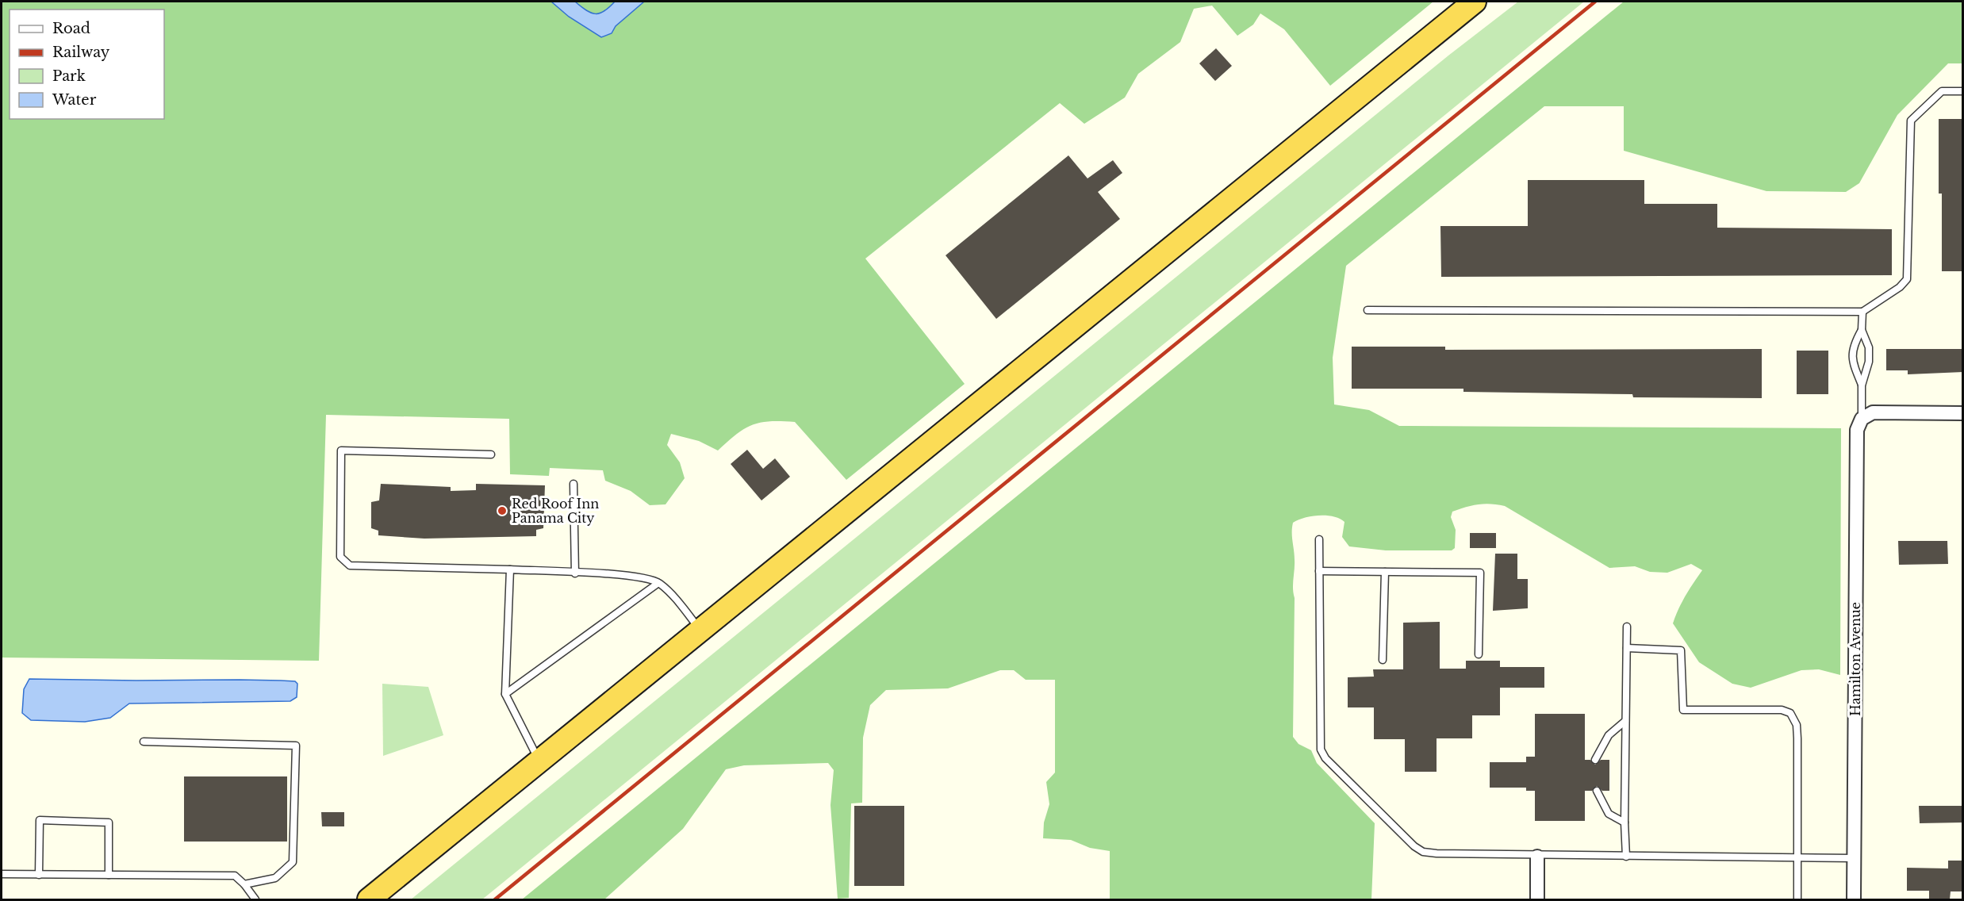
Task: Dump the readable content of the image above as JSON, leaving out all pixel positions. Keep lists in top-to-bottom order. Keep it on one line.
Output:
{"streets":{"street":["Hamilton Avenue"]},"places":["Red Roof Inn Panama City"],"legend":["Road","Railway","Park","Water"]}
